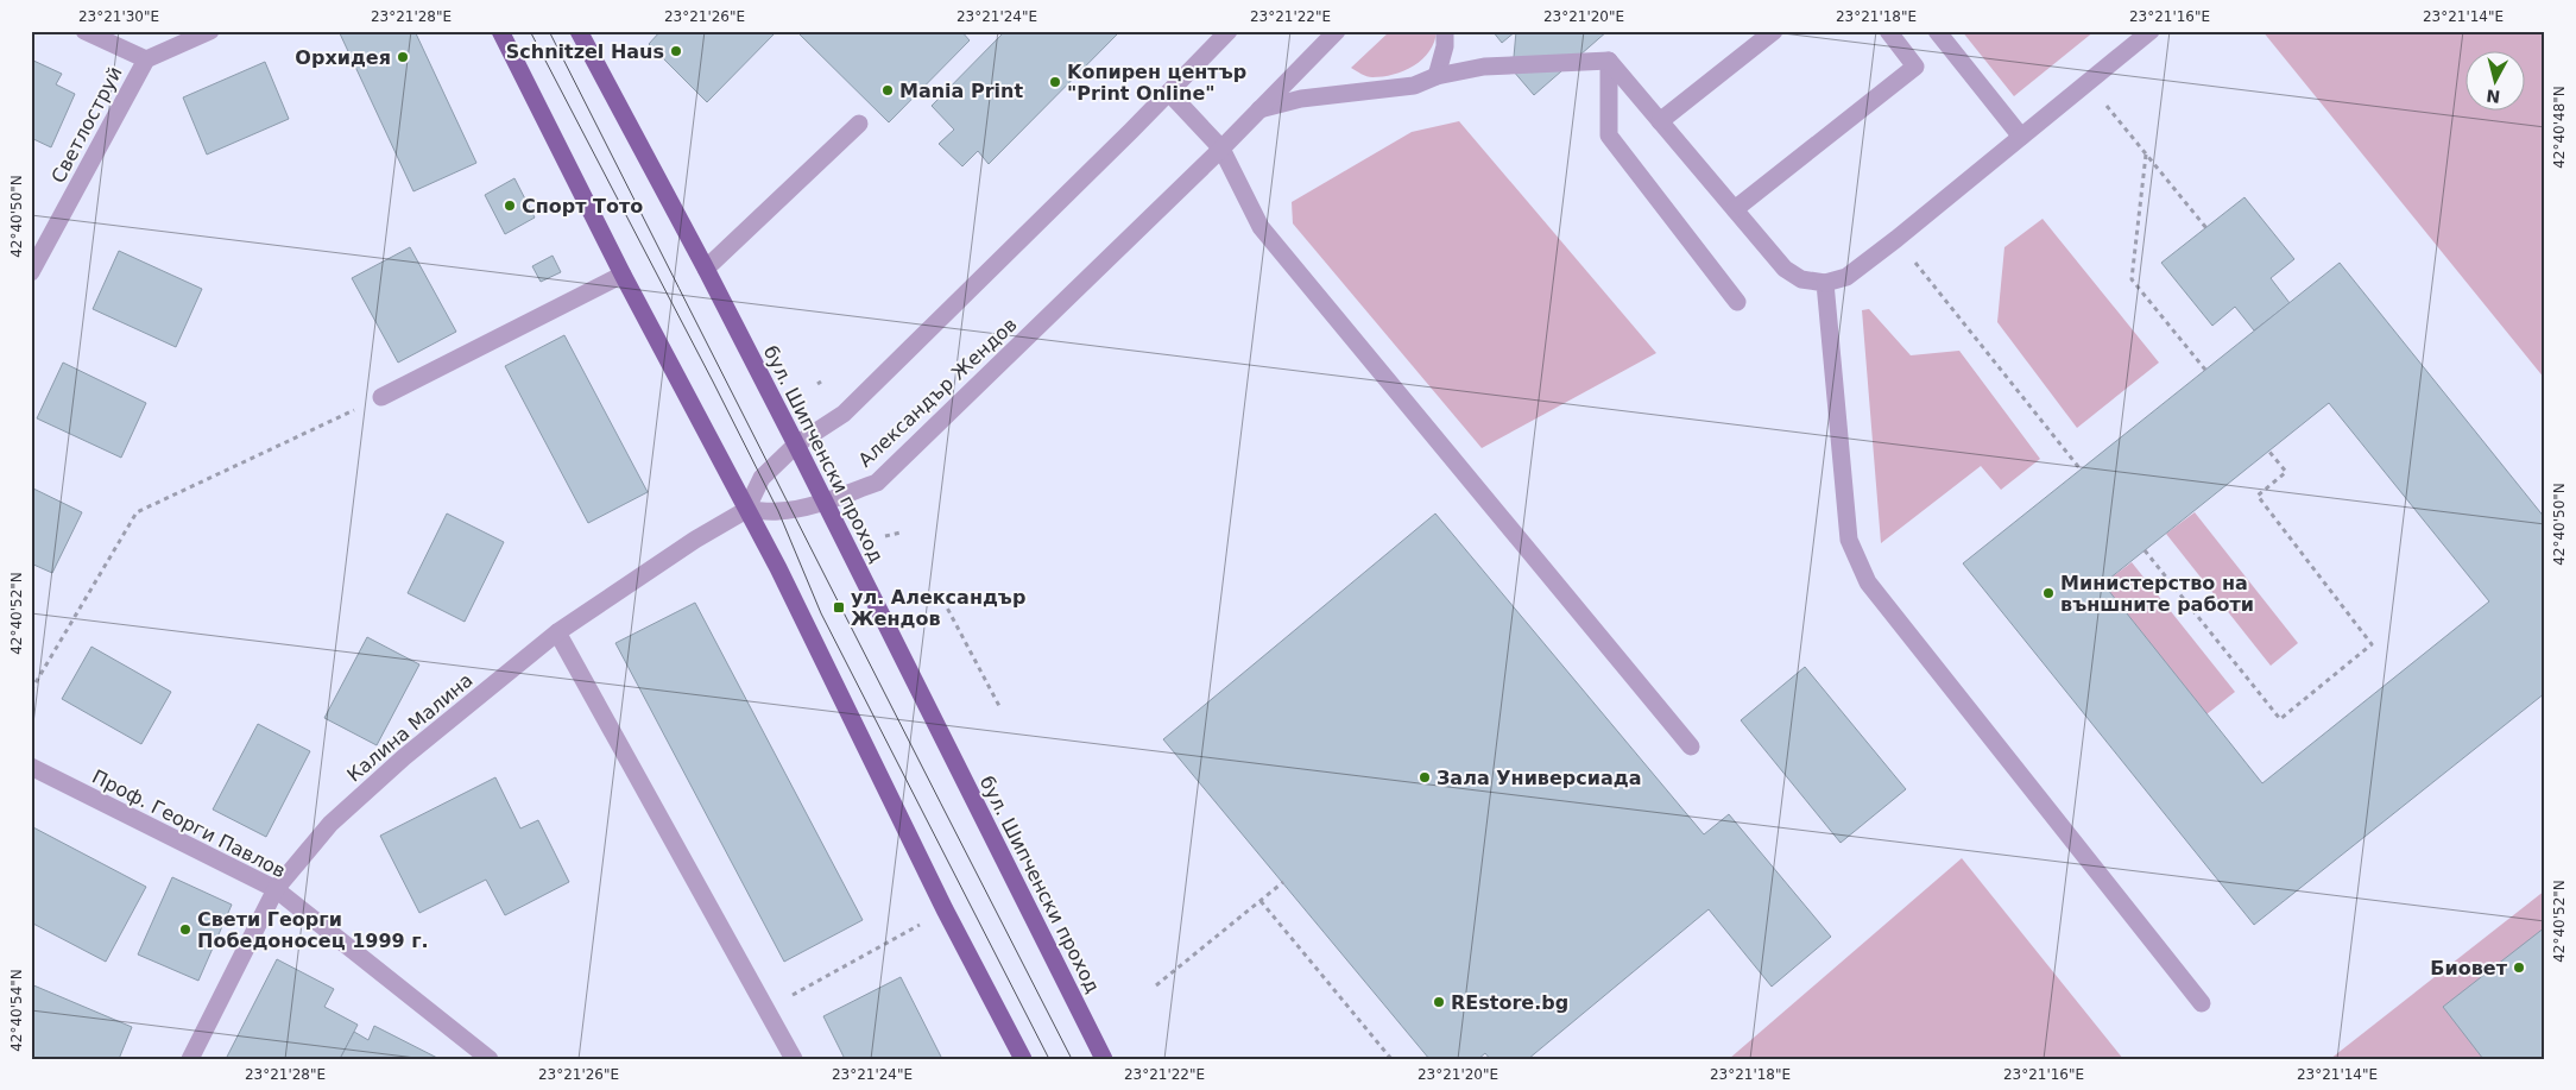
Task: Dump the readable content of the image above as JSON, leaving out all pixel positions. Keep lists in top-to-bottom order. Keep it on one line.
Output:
{"streets":{"main road":["бул. Шипченски проход"],"street":["Светлоструй","Александър Жендов","Калина Малина","Проф. Георги Павлов"]},"crossings":[["Александър Жендов","бул. Шипченски проход"],["Александър Жендов","Калина Малина"],["Калина Малина","Проф. Георги Павлов"]],"places":{"other":["Schnitzel Haus","Орхидея","Kопирен център \"Print Online\"","Mania Print","Спорт Тото","Министерство на външните работи","Зала Универсиада","Свети Георги Победоносец 1999 г.","Биовет","REstore.bg"],"transit":["ул. Александър Жендов"]},"north":"bottom","coordinates":["23°21'30\"E","23°21'28\"E","23°21'26\"E","23°21'24\"E","23°21'22\"E","23°21'20\"E","23°21'18\"E","23°21'16\"E","23°21'14\"E","42°40'48\"N","42°40'50\"N","42°40'52\"N","42°40'54\"N"]}
